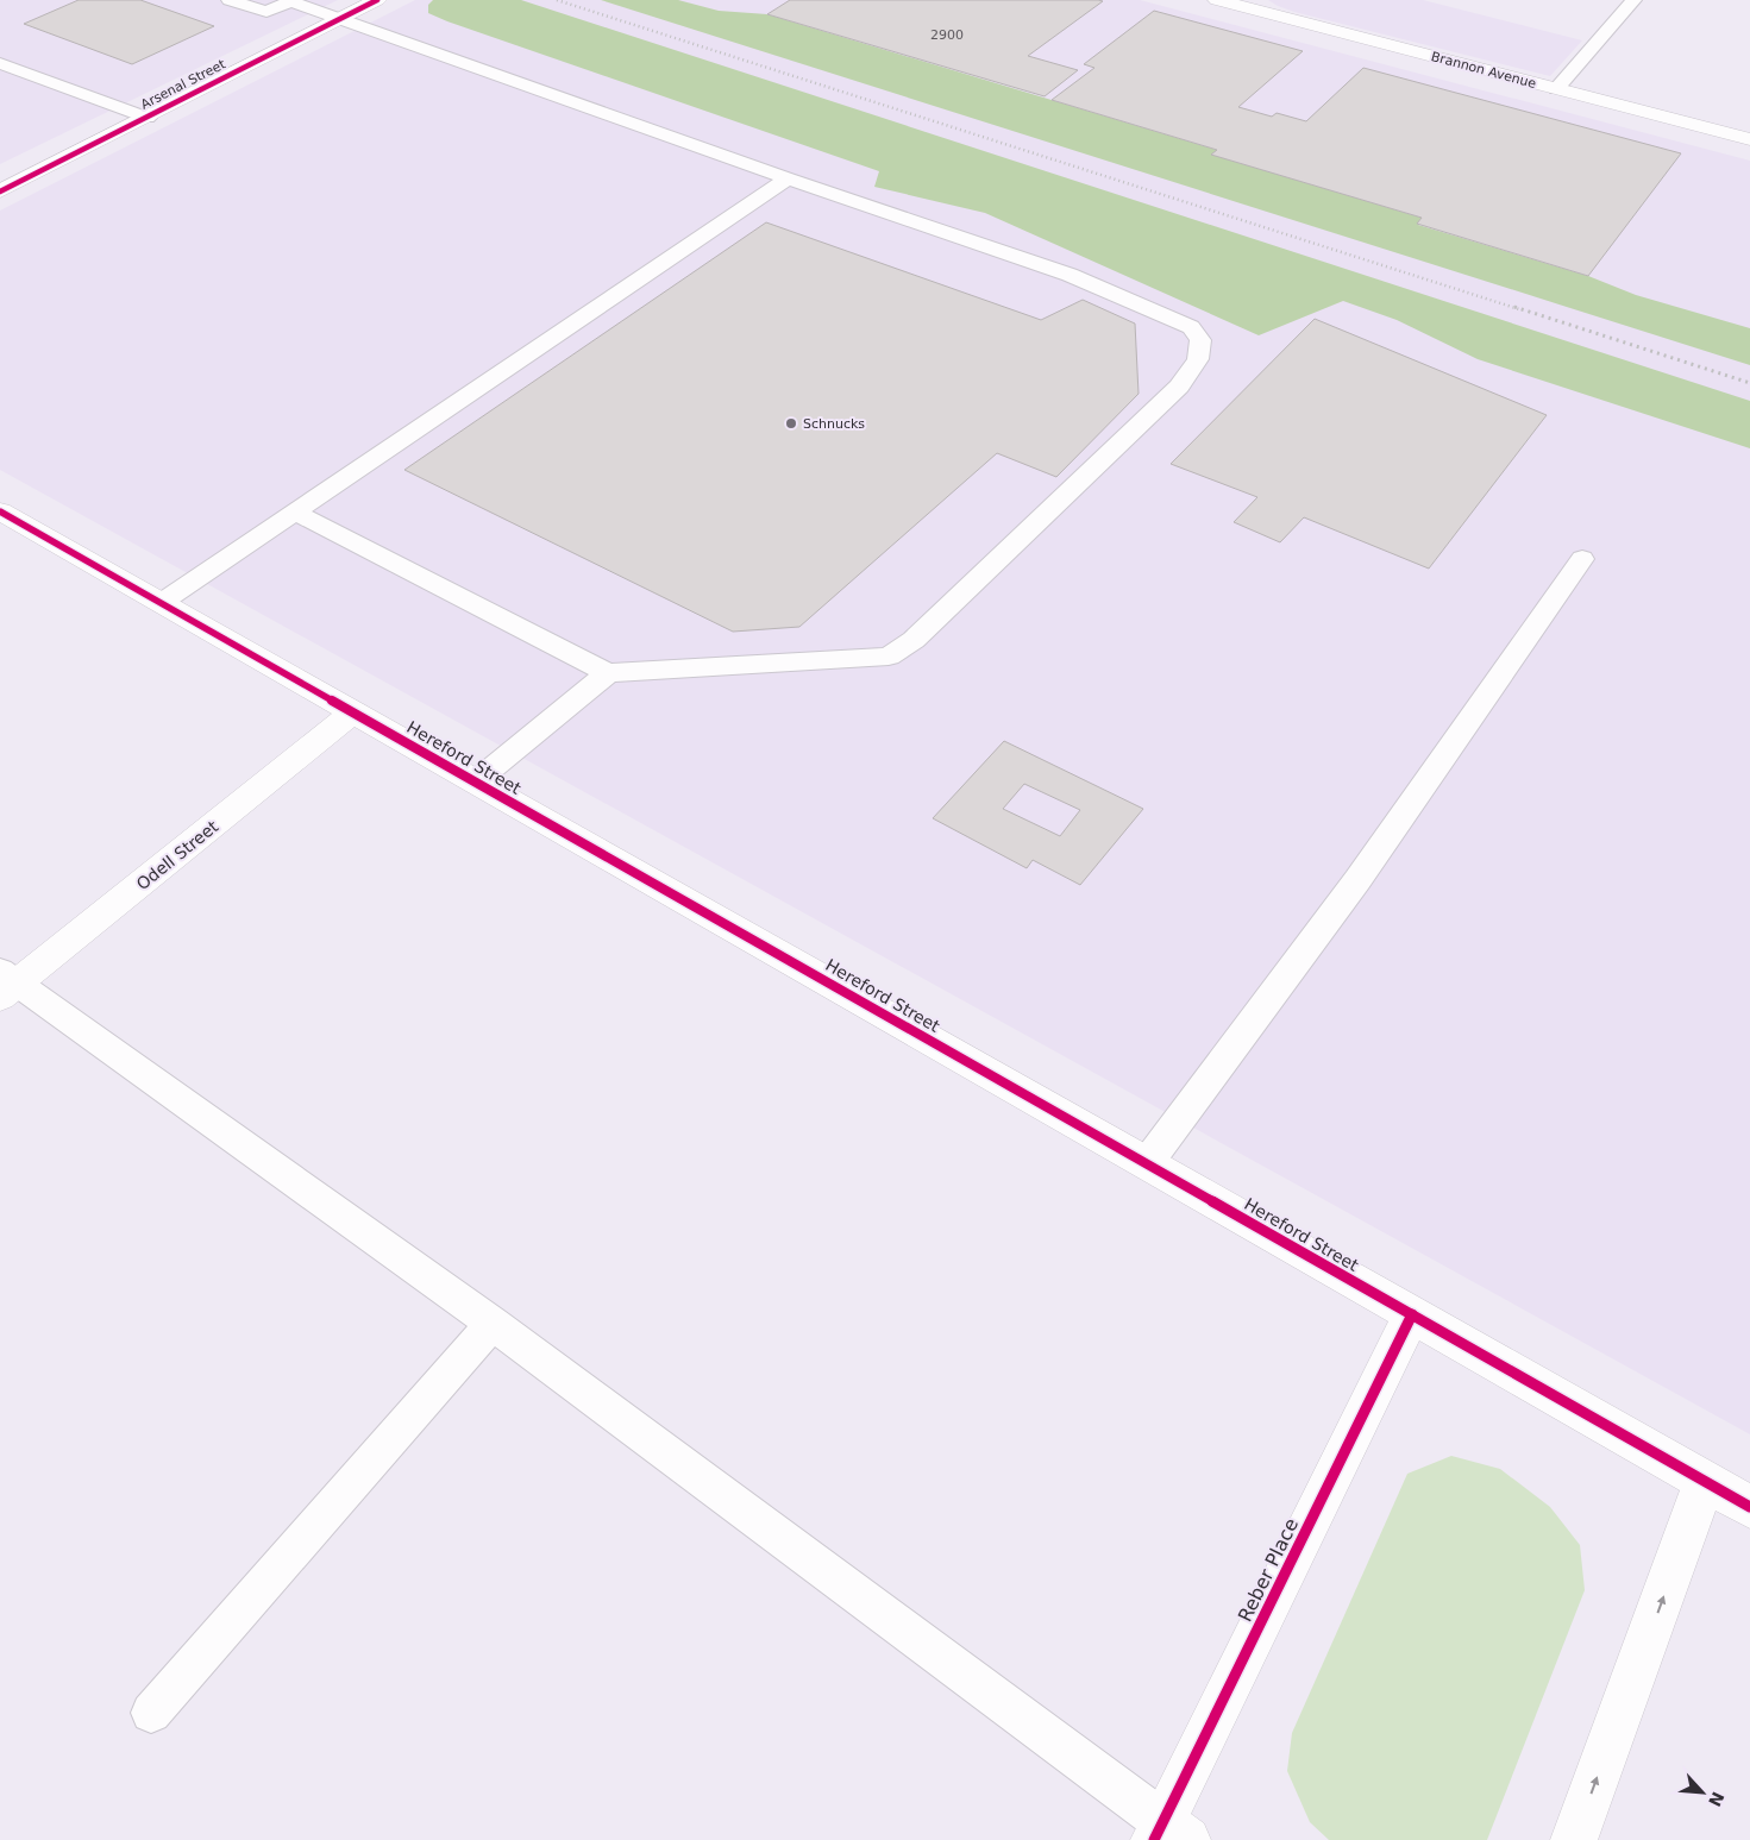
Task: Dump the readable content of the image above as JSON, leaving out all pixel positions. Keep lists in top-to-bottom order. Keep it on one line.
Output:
{"streets":{"street":["Brannon Avenue","Arsenal Street","Hereford Street","Odell Street","Reber Place"]},"crossings":[["Hereford Street","Odell Street"],["Hereford Street","Reber Place"]],"places":["Schnucks"],"house_numbers":["2900"],"north":"bottom right"}
